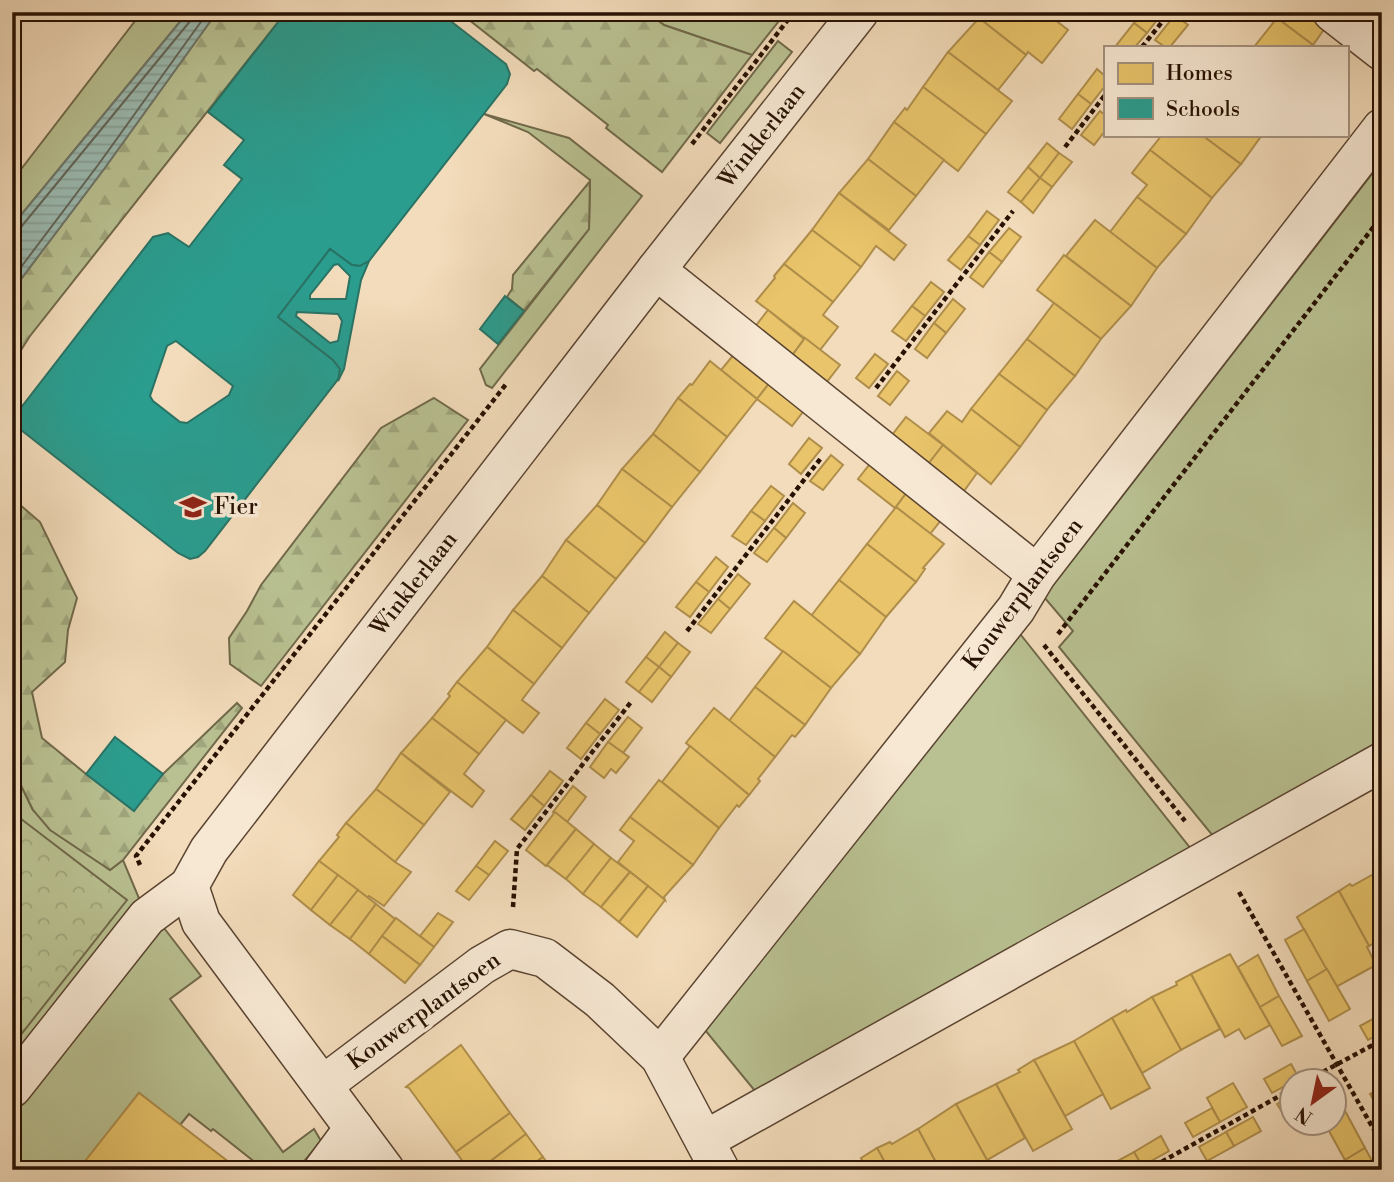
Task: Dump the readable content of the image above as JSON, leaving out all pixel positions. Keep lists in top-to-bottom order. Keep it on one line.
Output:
{"streets":{"street":["Winklerlaan","Kouwerplantsoen"]},"places":{"school or university":["Fier"]},"legend":["Homes","Schools"],"north":"bottom left"}
